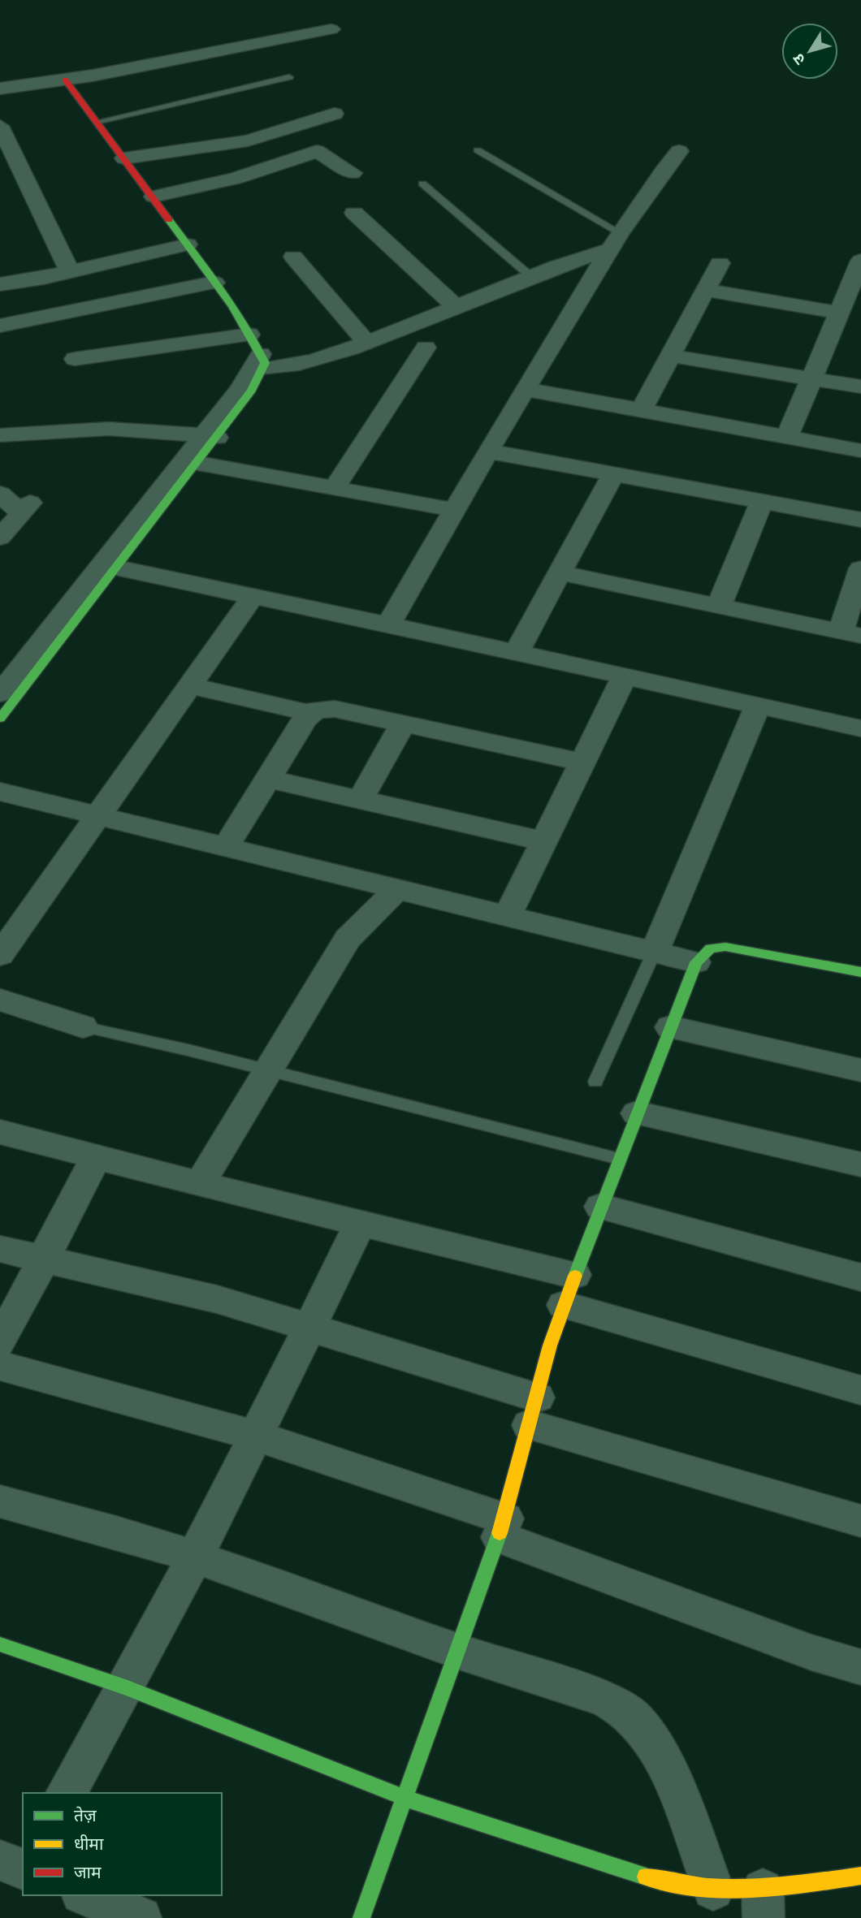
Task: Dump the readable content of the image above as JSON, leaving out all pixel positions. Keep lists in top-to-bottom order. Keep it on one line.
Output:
{"legend":["तेज़","धीमा","जाम"],"north":"bottom left"}
